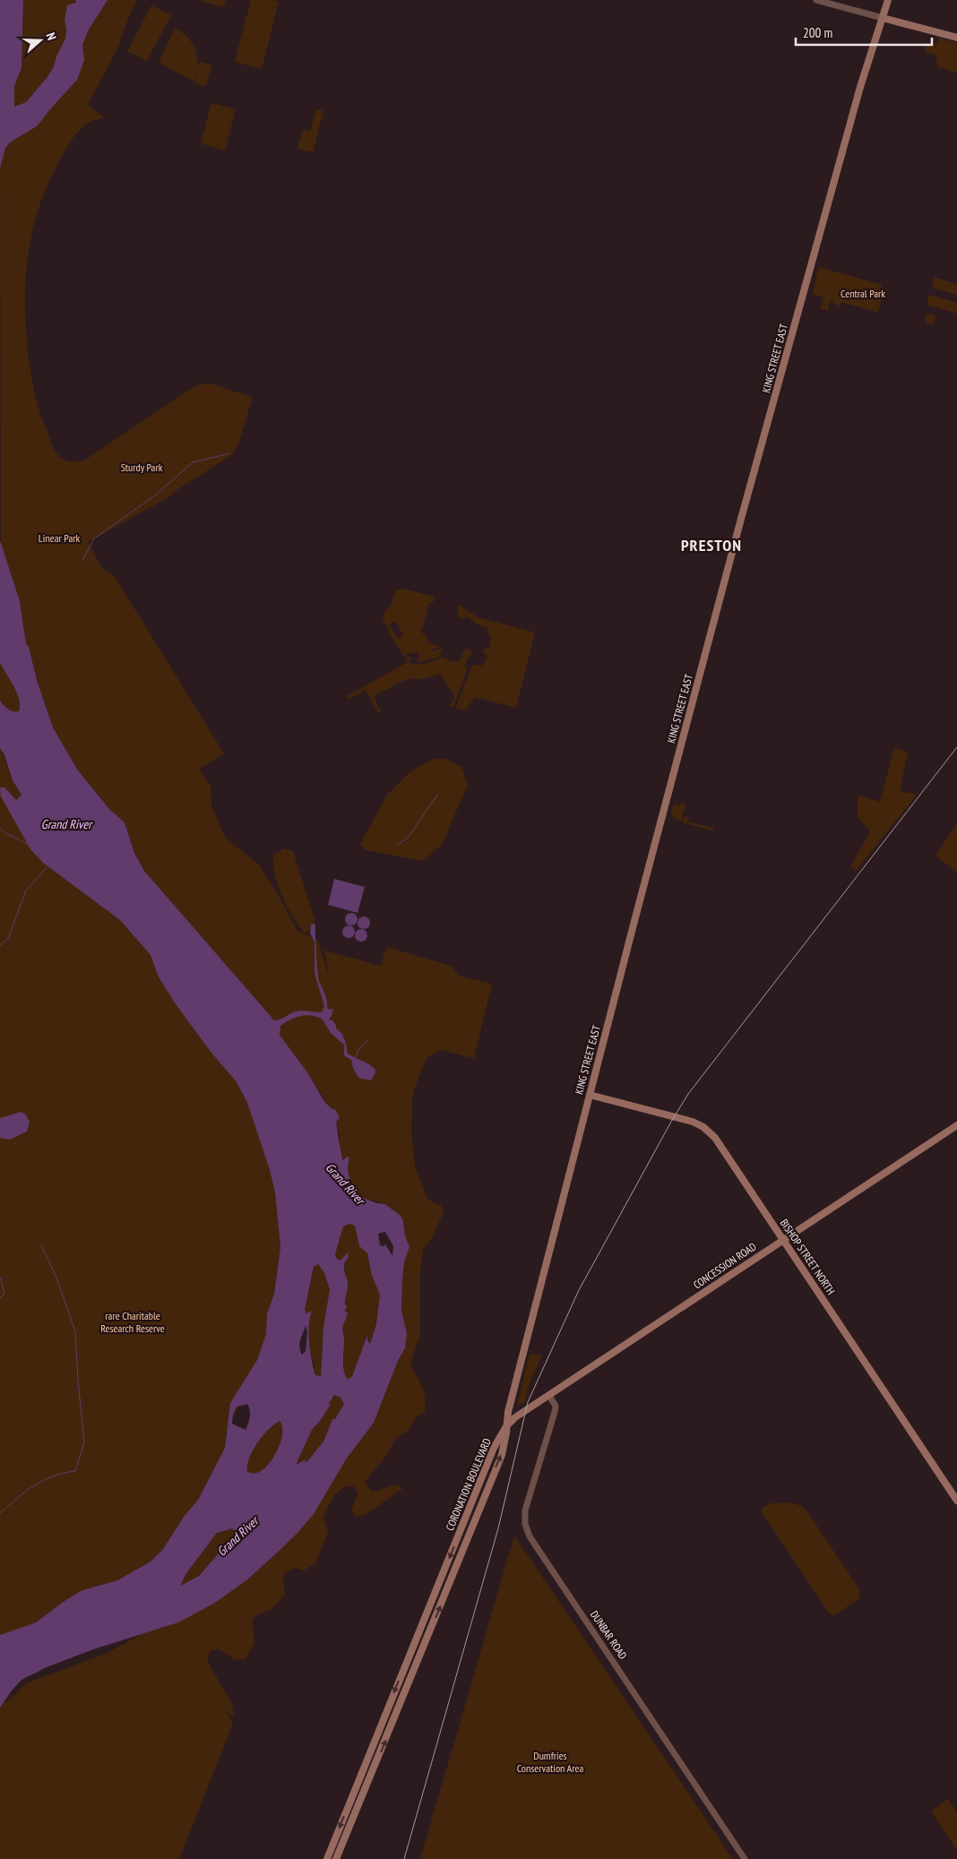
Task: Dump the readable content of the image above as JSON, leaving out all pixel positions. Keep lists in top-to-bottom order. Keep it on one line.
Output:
{"streets":{"main road":["KING STREET EAST","BISHOP STREET NORTH","CONCESSION ROAD","CORONATION BOULEVARD"],"street":["DUNBAR ROAD"]},"crossings":[["KING STREET EAST","BISHOP STREET NORTH"],["KING STREET EAST","CONCESSION ROAD"],["KING STREET EAST","CORONATION BOULEVARD"],["BISHOP STREET NORTH","CONCESSION ROAD"],["CONCESSION ROAD","CORONATION BOULEVARD"],["CONCESSION ROAD","DUNBAR ROAD"]],"districts":["PRESTON"],"water":["Grand River"],"parks":["Central Park","Sturdy Park","Linear Park","rare Charitable Research Reserve","Dumfries Conservation Area"],"scale_bar":"200 m","north":"right"}
